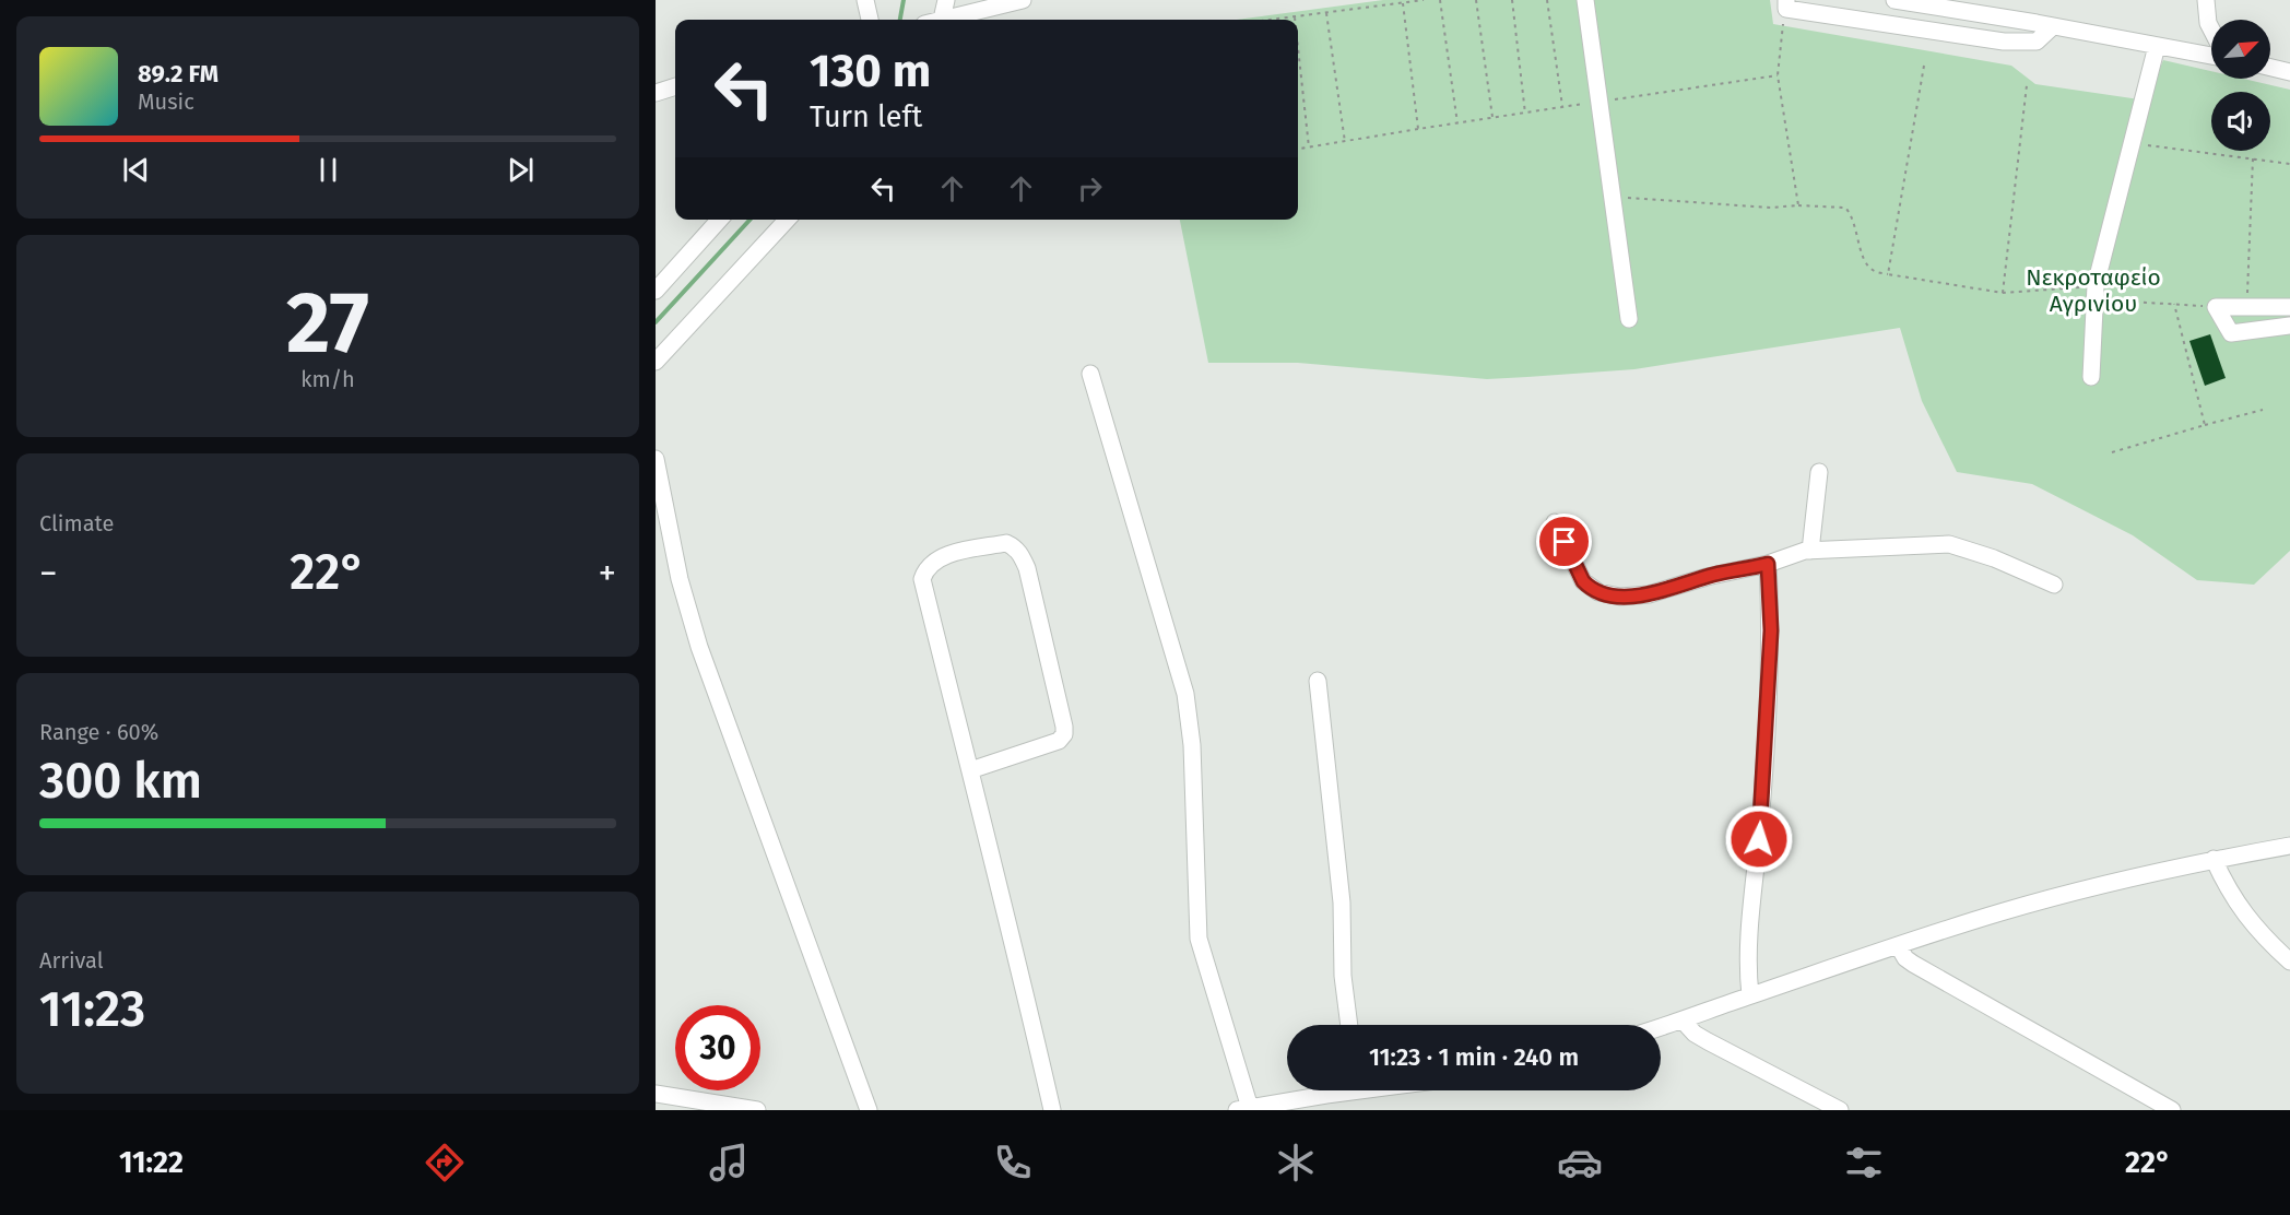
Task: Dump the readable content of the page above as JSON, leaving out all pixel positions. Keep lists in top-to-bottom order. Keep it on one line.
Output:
{"parks":["Νεκροταφείο Αγρινίου"],"north":"top right","page":{"turn":["130 m","Turn left"],"song":["89.2 FM","Music"],"tile":[["27","km/h"],"Climate",["Range · 60%","300 km"],["Arrival","11:23"]],"heat":["−","22°","+"],"limit":"30","trip":"11:23 · 1 min · 240 m","tabs":["11:22","22°"]}}
